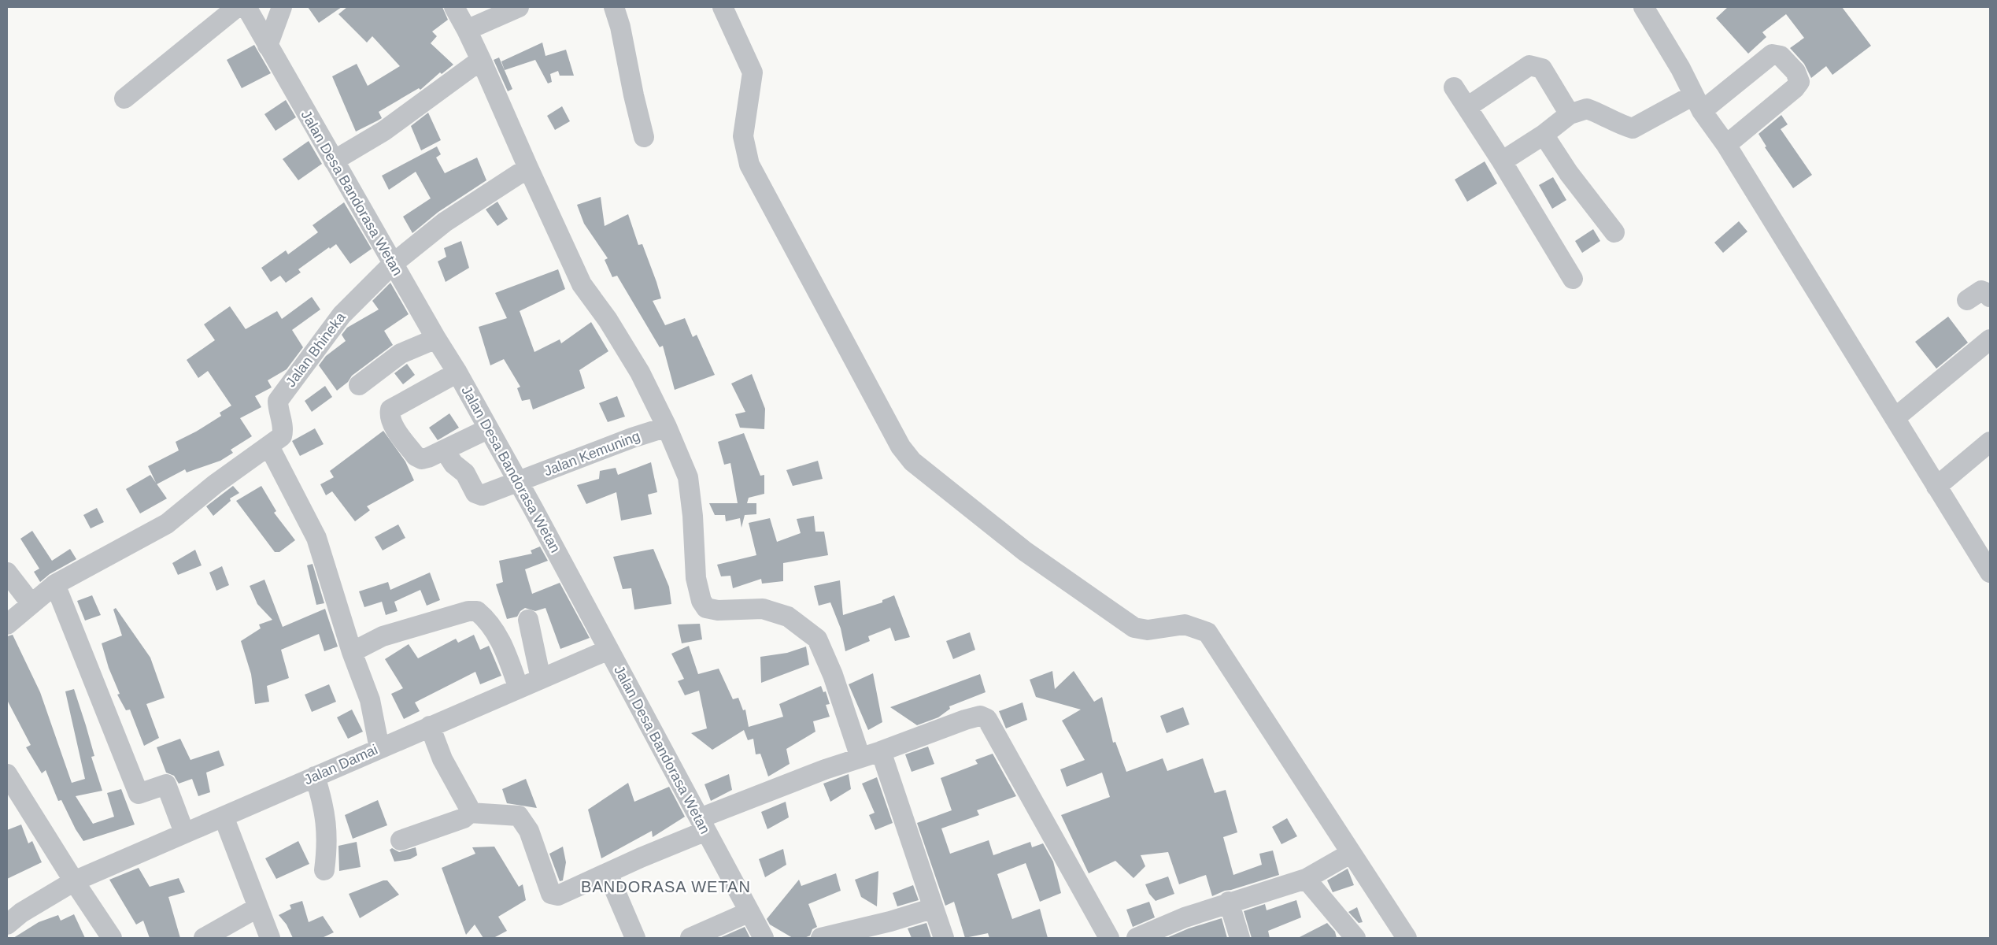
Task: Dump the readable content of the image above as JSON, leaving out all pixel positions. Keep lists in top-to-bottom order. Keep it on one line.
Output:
{"streets":{"street":["Jalan Desa Bandorasa Wetan","Jalan Bhineka","Jalan Kemuning","Jalan Damai"]},"crossings":[["Jalan Desa Bandorasa Wetan","Jalan Bhineka"],["Jalan Desa Bandorasa Wetan","Jalan Kemuning"],["Jalan Desa Bandorasa Wetan","Jalan Damai"]],"districts":["BANDORASA WETAN"]}
